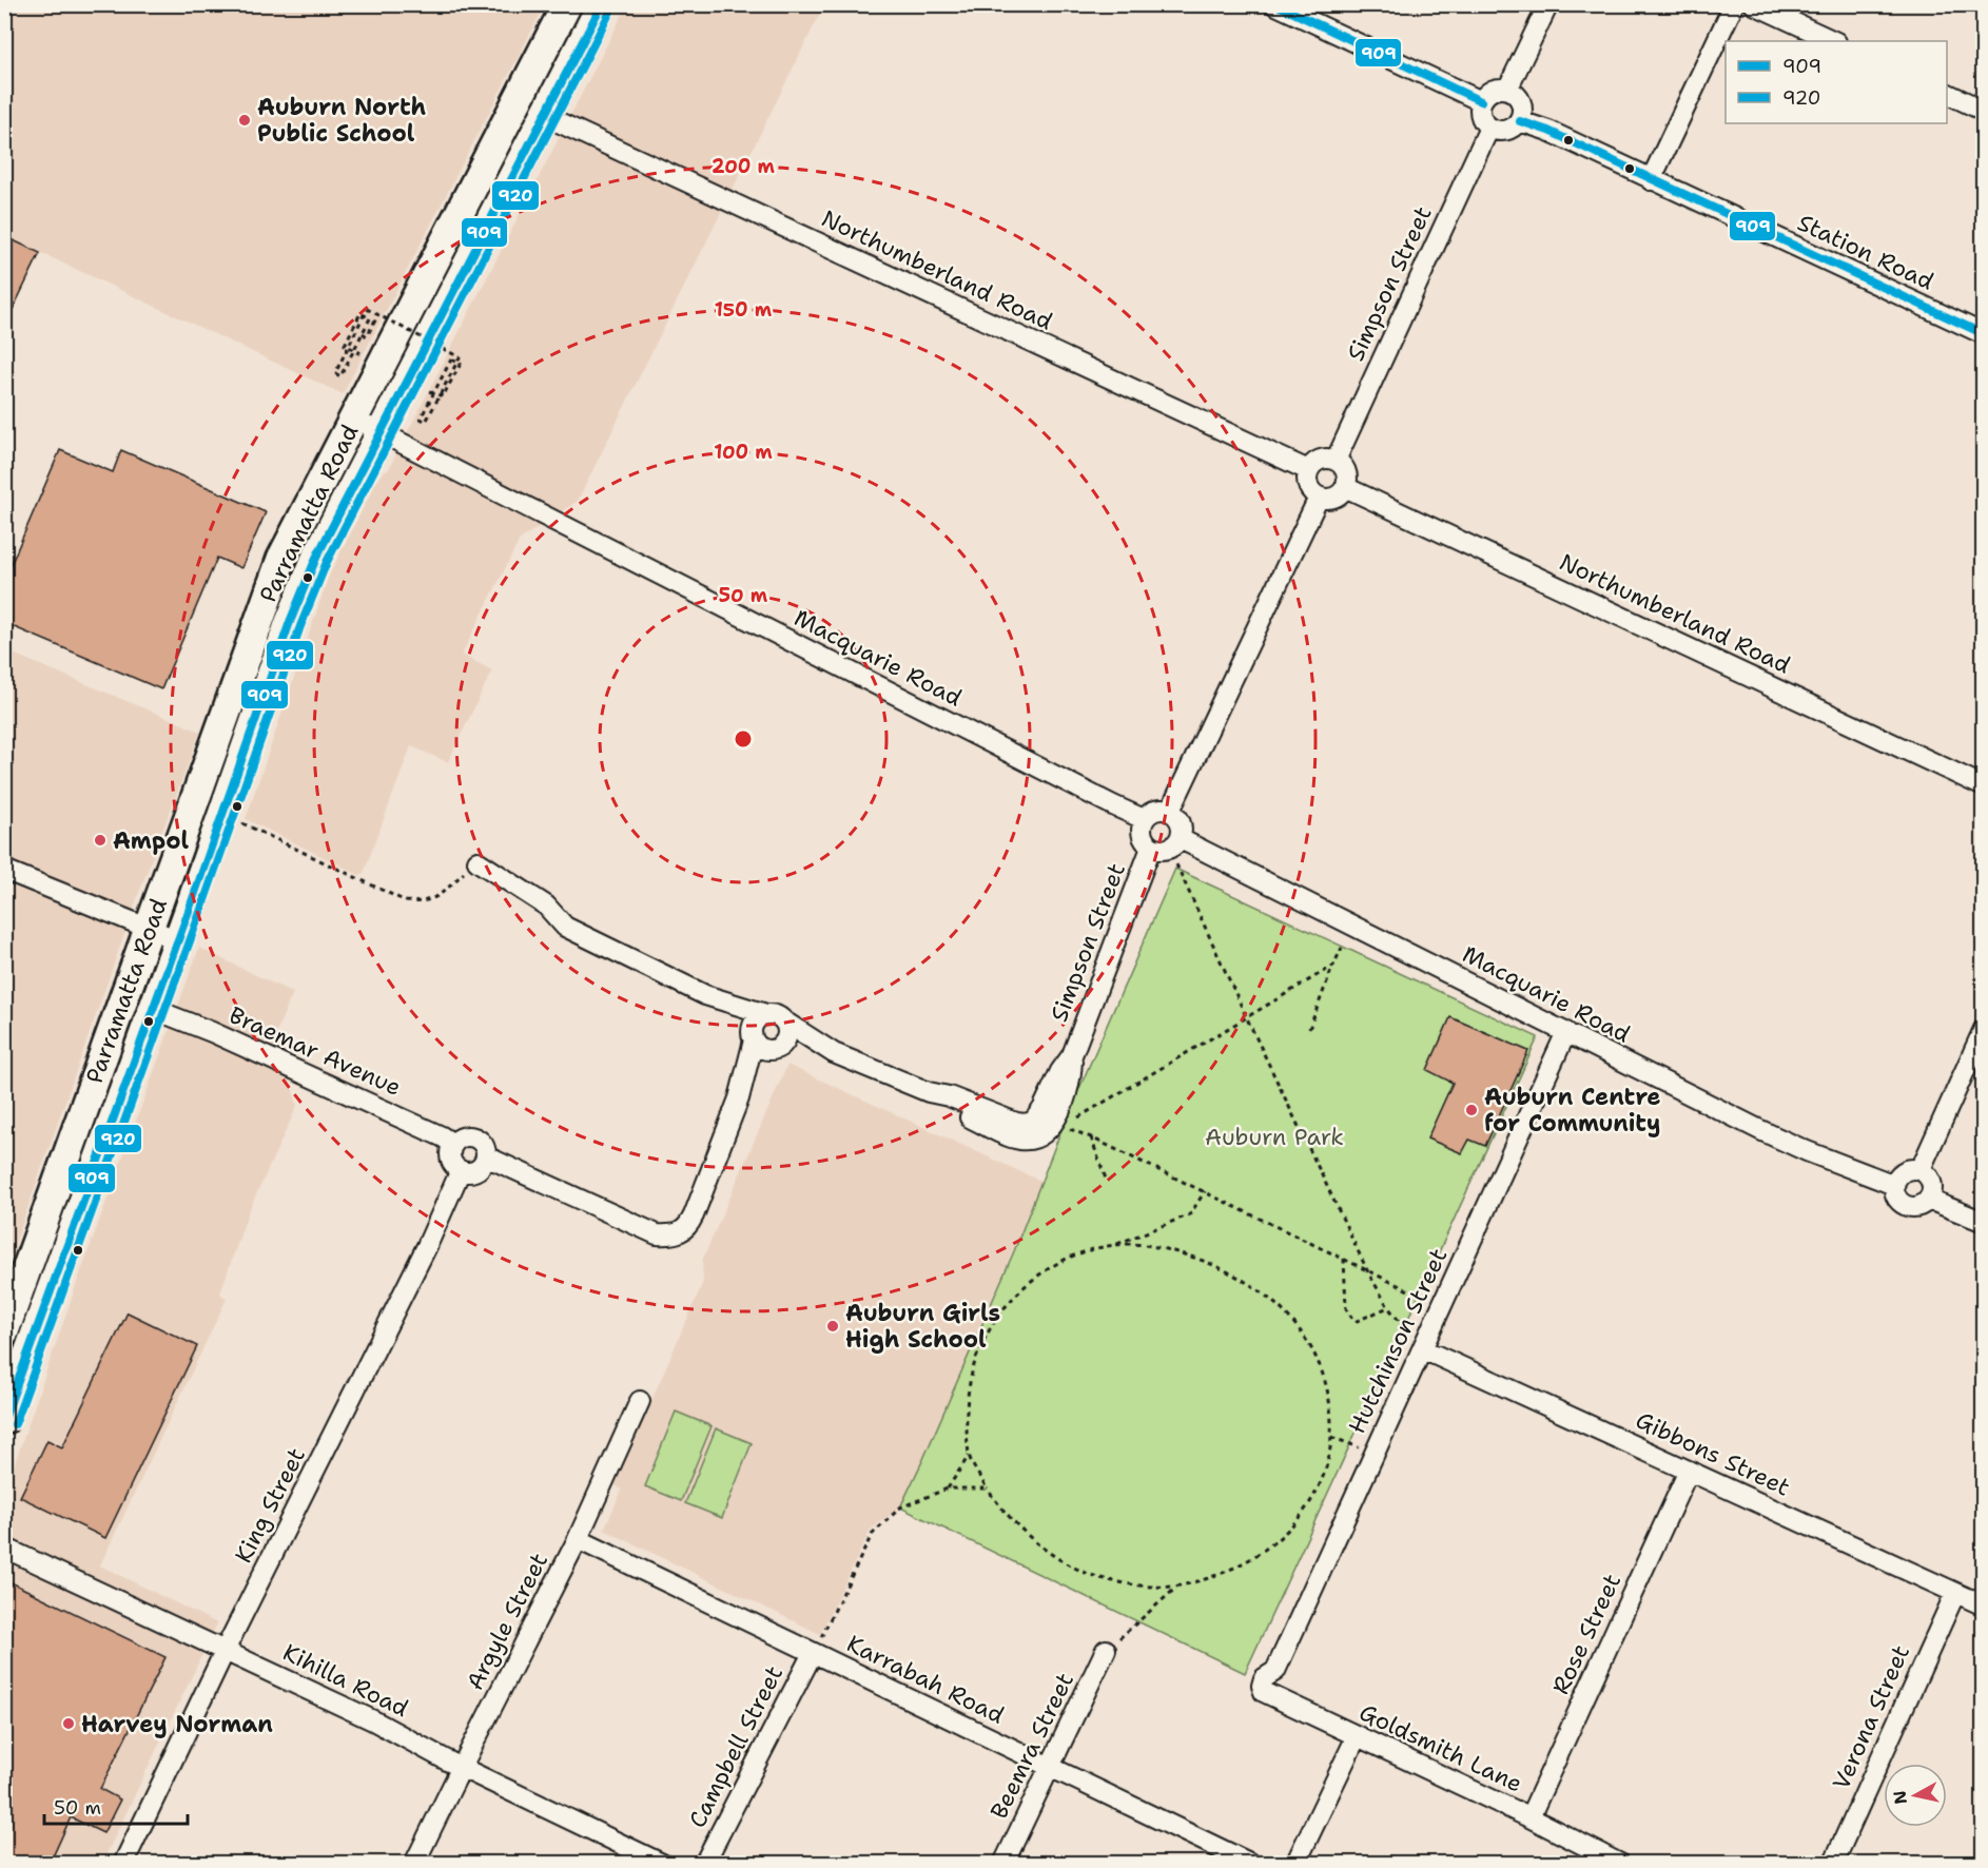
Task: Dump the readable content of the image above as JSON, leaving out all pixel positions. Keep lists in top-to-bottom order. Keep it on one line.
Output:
{"streets":{"highway":["Parramatta Road"],"street":["Station Road","Northumberland Road","Simpson Street","Macquarie Road","Braemar Avenue","Hutchinson Street","Gibbons Street","King Street","Argyle Street","Rose Street","Karrabah Road","Kihilla Road","Verona Street","Beemra Street","Campbell Street","Goldsmith Lane"]},"crossings":[["Station Road","Simpson Street"],["Northumberland Road","Simpson Street"],["Northumberland Road","Parramatta Road"],["Simpson Street","Macquarie Road"],["Parramatta Road","Macquarie Road"],["Parramatta Road","Braemar Avenue"],["Macquarie Road","Hutchinson Street"],["Braemar Avenue","King Street"],["Hutchinson Street","Gibbons Street"],["Hutchinson Street","Goldsmith Lane"],["Gibbons Street","Rose Street"],["Gibbons Street","Verona Street"],["King Street","Kihilla Road"],["Argyle Street","Karrabah Road"],["Argyle Street","Kihilla Road"],["Rose Street","Goldsmith Lane"],["Karrabah Road","Beemra Street"],["Karrabah Road","Campbell Street"]],"parks":["Auburn Park"],"places":["Auburn North Public School","Ampol","Auburn Centre for Community","Auburn Girls High School","Harvey Norman"],"lines":["transit line 909","transit line 920"],"legend":["909","920"],"scale_bar":"50 m","north":"left","rings":["200 m","150 m","100 m","50 m"]}
